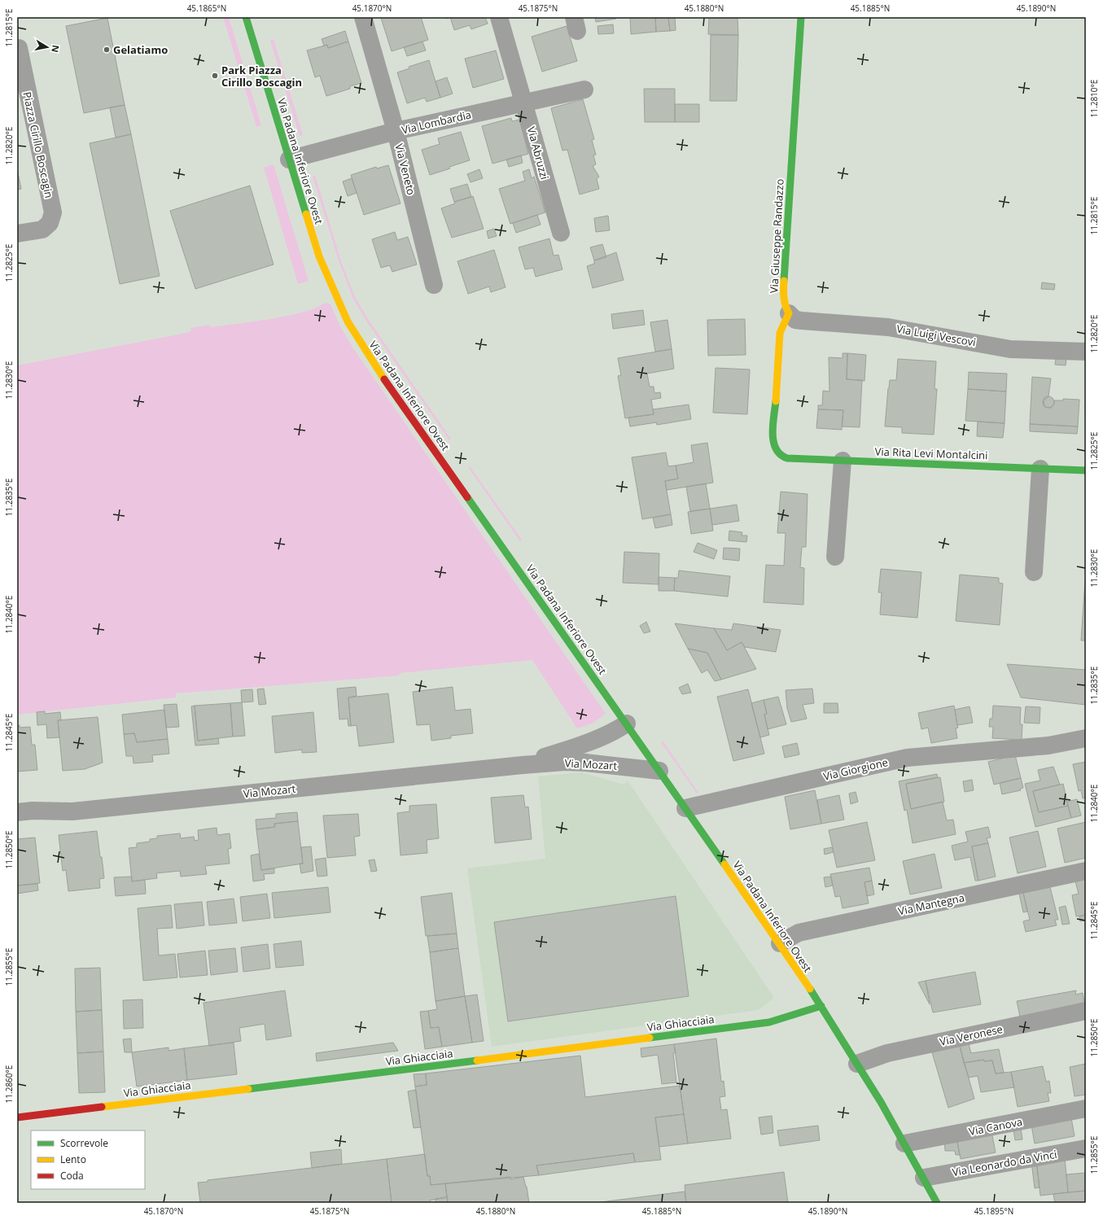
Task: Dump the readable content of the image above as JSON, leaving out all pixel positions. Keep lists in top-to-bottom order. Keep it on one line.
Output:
{"streets":{"street":["Via Lombardia","Piazza Cirillo Boscagin","Via Abruzzi","Via Padana Inferiore Ovest","Via Veneto","Via Giuseppe Randazzo","Via Luigi Vescovi","Via Rita Levi Montalcini","Via Mozart","Via Giorgione","Via Mantegna","Via Ghiacciaia","Via Veronese","Via Canova","Via Leonardo da Vinci"]},"crossings":[["Via Lombardia","Via Abruzzi"],["Via Lombardia","Via Padana Inferiore Ovest"],["Via Lombardia","Via Veneto"],["Via Padana Inferiore Ovest","Via Mozart"],["Via Padana Inferiore Ovest","Via Giorgione"],["Via Padana Inferiore Ovest","Via Mantegna"],["Via Padana Inferiore Ovest","Via Ghiacciaia"],["Via Padana Inferiore Ovest","Via Veronese"],["Via Padana Inferiore Ovest","Via Canova"],["Via Padana Inferiore Ovest","Via Leonardo da Vinci"],["Via Giuseppe Randazzo","Via Luigi Vescovi"],["Via Giuseppe Randazzo","Via Rita Levi Montalcini"],["Via Luigi Vescovi","Via Rita Levi Montalcini"]],"places":["Gelatiamo","Park Piazza Cirillo Boscagin"],"legend":["Scorrevole","Lento","Coda"],"north":"right","coordinates":["45.1865°N","45.1870°N","45.1875°N","45.1880°N","45.1885°N","45.1890°N","11.2815°E","11.2810°E","11.2820°E","11.2825°E","11.2830°E","11.2835°E","11.2840°E","11.2845°E","11.2850°E","11.2855°E","11.2860°E","45.1895°N"]}
